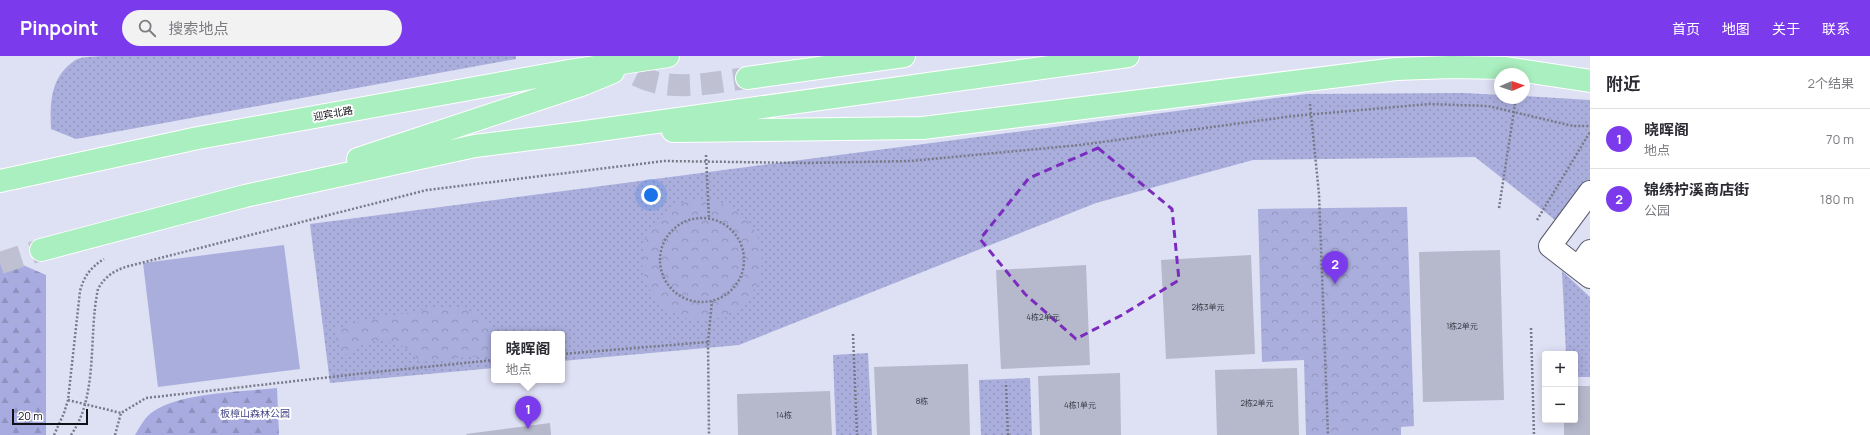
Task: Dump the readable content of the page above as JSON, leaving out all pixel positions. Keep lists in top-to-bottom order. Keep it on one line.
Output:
{"streets":{"main road":["迎宾北路"]},"parks":["板樟山森林公园"],"house_numbers":["2栋3单元","4栋2单元","1栋2单元","8栋","2栋2单元","4栋1单元","14栋"],"scale_bar":"20 m","north":"right","page":{"header":"Pinpoint","search":"搜索地点","nav":["首页","地图","关于","联系"],"heading":["附近","2个结果"],"list":[{"mark":"1","name":"晓晖阁","note":"地点","value":"70 m"},{"mark":"2","name":"锦绣柠溪商店街","note":"公园","value":"180 m"}],"pins":["2","1"],"popup":["晓晖阁","地点"],"map_buttons":["+","−"],"scale":"20 m"}}
